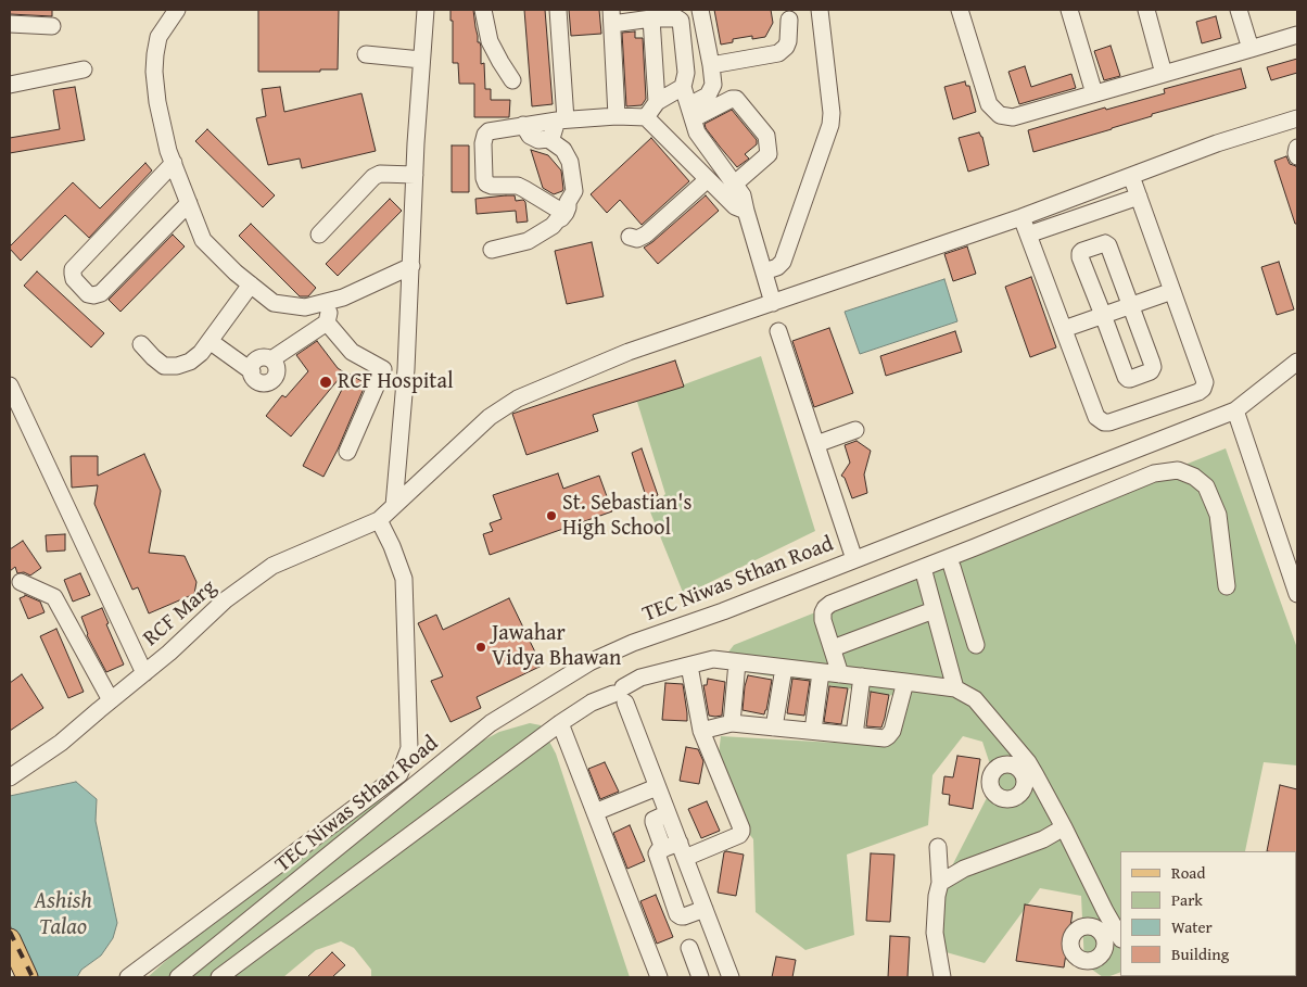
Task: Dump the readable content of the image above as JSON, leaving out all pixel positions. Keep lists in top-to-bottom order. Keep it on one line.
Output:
{"streets":{"street":["TEC Niwas Sthan Road","RCF Marg"]},"water":["Ashish Talao"],"places":["RCF Hospital","St. Sebastian's High School","Jawahar Vidya Bhawan"],"legend":["Road","Park","Water","Building"]}
